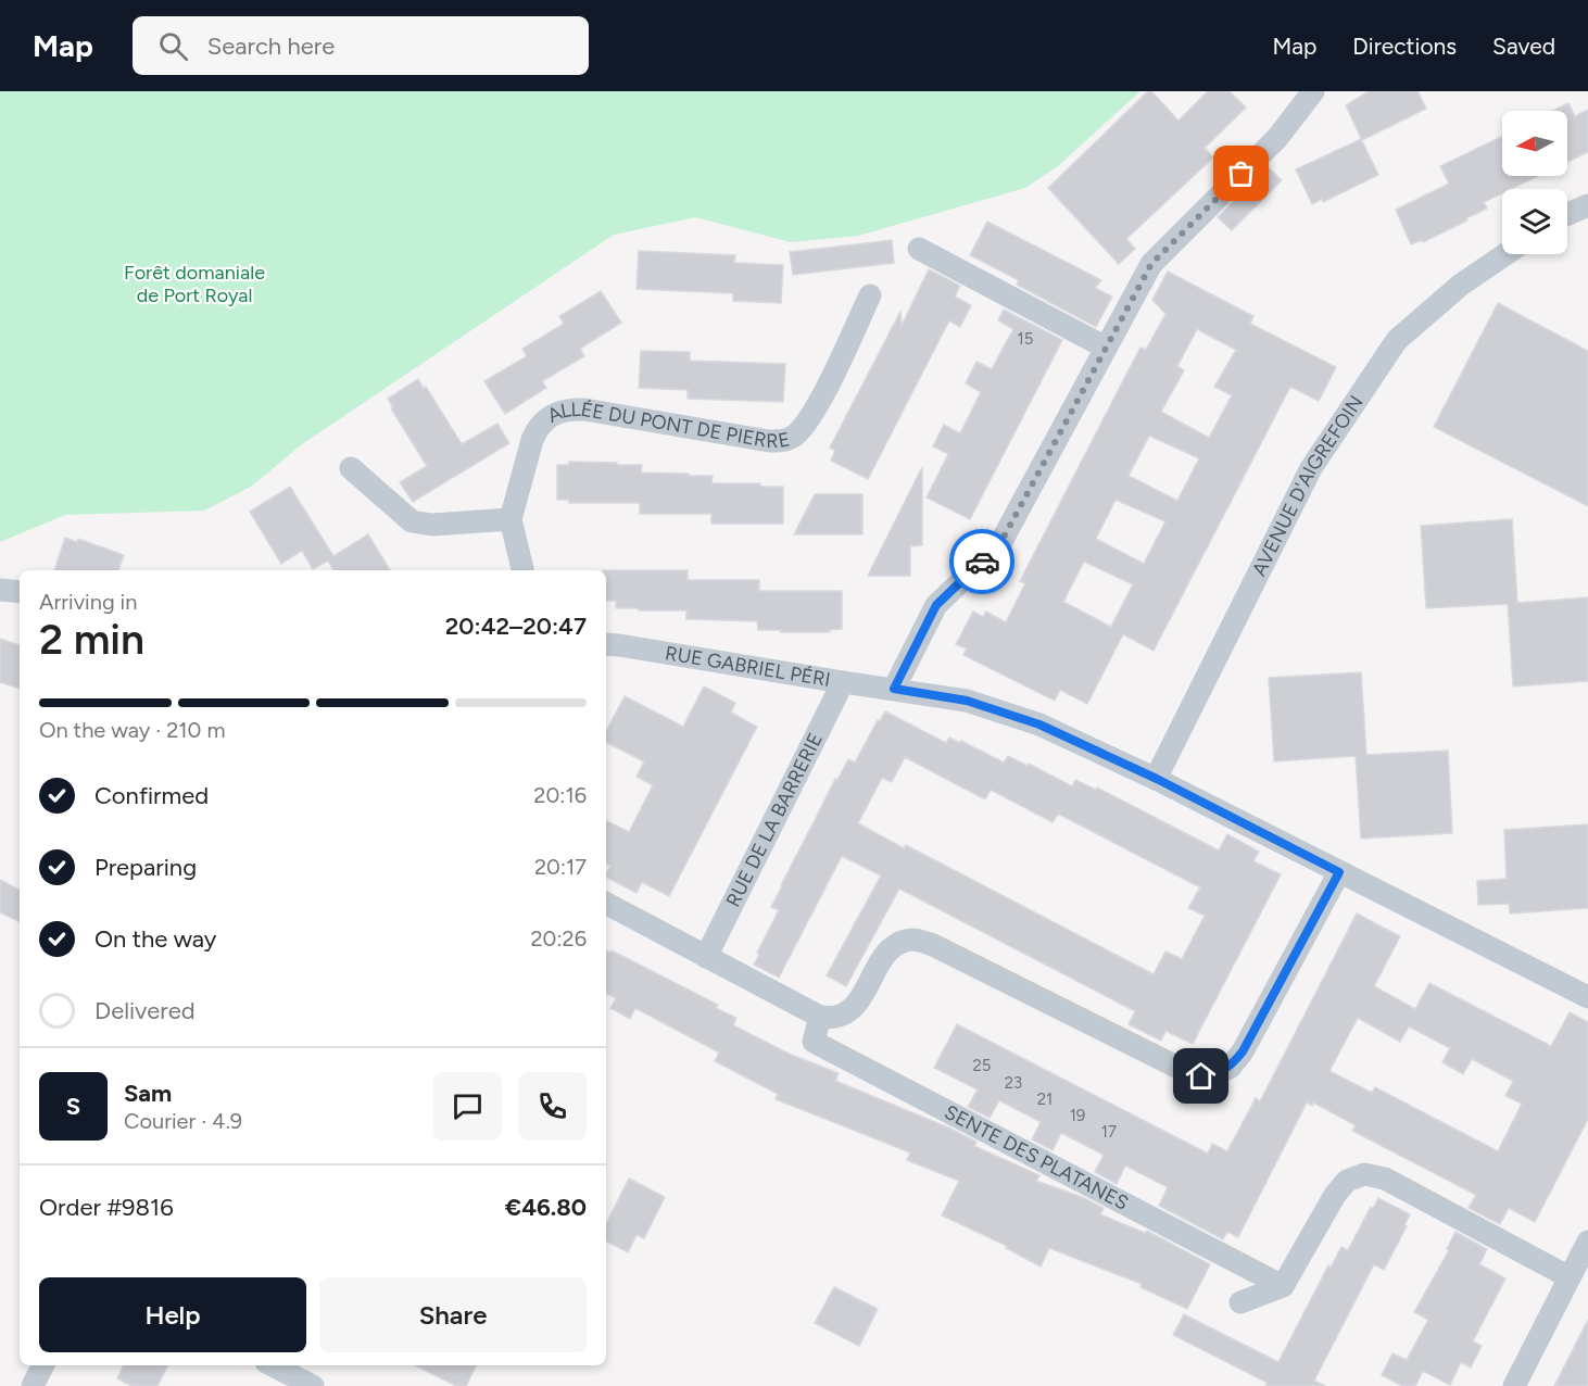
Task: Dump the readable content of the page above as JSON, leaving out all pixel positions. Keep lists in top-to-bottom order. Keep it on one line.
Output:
{"streets":{"street":["ALLÉE DU PONT DE PIERRE","AVENUE D'AIGREFOIN","RUE GABRIEL PÉRI","RUE DE LA BARRERIE","SENTE DES PLATANES"]},"crossings":[["AVENUE D'AIGREFOIN","RUE GABRIEL PÉRI"],["RUE GABRIEL PÉRI","RUE DE LA BARRERIE"]],"parks":["Forêt domaniale de Port Royal"],"house_numbers":["15","25","23","21","19","17"],"north":"left","page":{"header":"Map","search":"Search here","nav":["Map","Directions","Saved"],"heading":["2 min","Arriving in","20:42–20:47"],"panel":["Sam","Courier · 4.9","Order #9816","€46.80"],"bar":"On the way · 210 m","list":[["Confirmed","20:16"],["Preparing","20:17"],["On the way","20:26"],"Delivered"],"round":"S","buttons":["Help","Share"]}}
